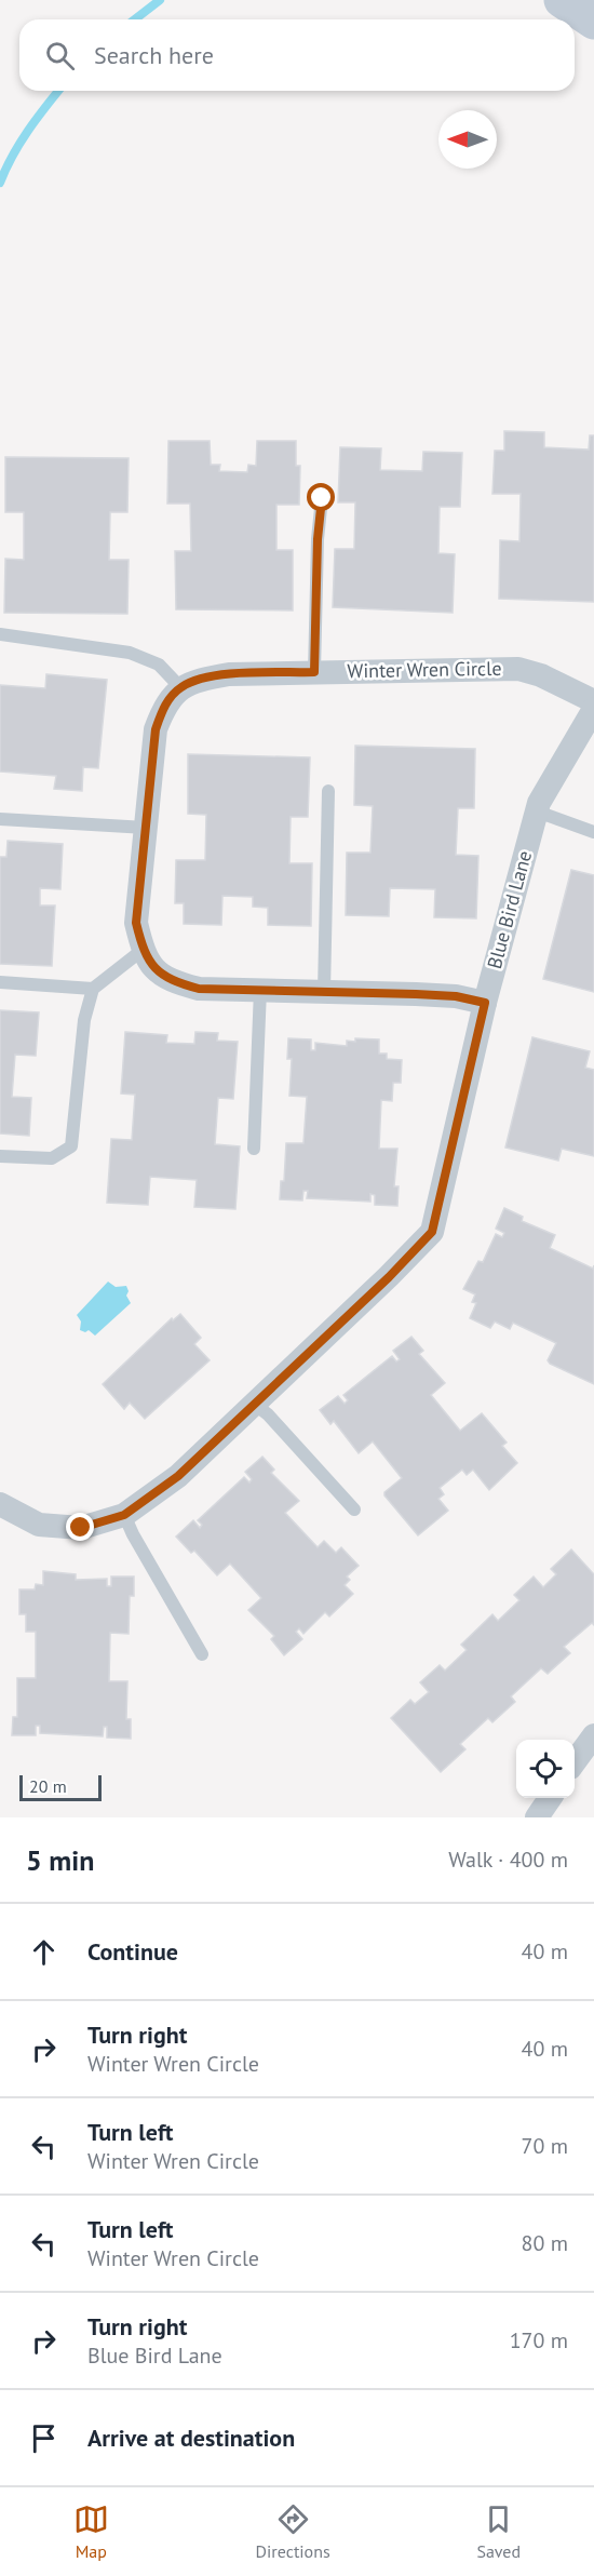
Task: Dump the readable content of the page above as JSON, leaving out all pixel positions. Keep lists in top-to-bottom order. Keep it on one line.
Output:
{"streets":{"street":["Winter Wren Circle","Blue Bird Lane"]},"scale_bar":"20 m","north":"left","page":{"search":"Search here","scale":"20 m","heading":["5 min","Walk · 400 m"],"list":[["Continue","40 m"],["Turn right","Winter Wren Circle","40 m"],["Turn left","Winter Wren Circle","70 m"],["Turn left","Winter Wren Circle","80 m"],["Turn right","Blue Bird Lane","170 m"],"Arrive at destination"],"nav":["Map","Directions","Saved"]}}
